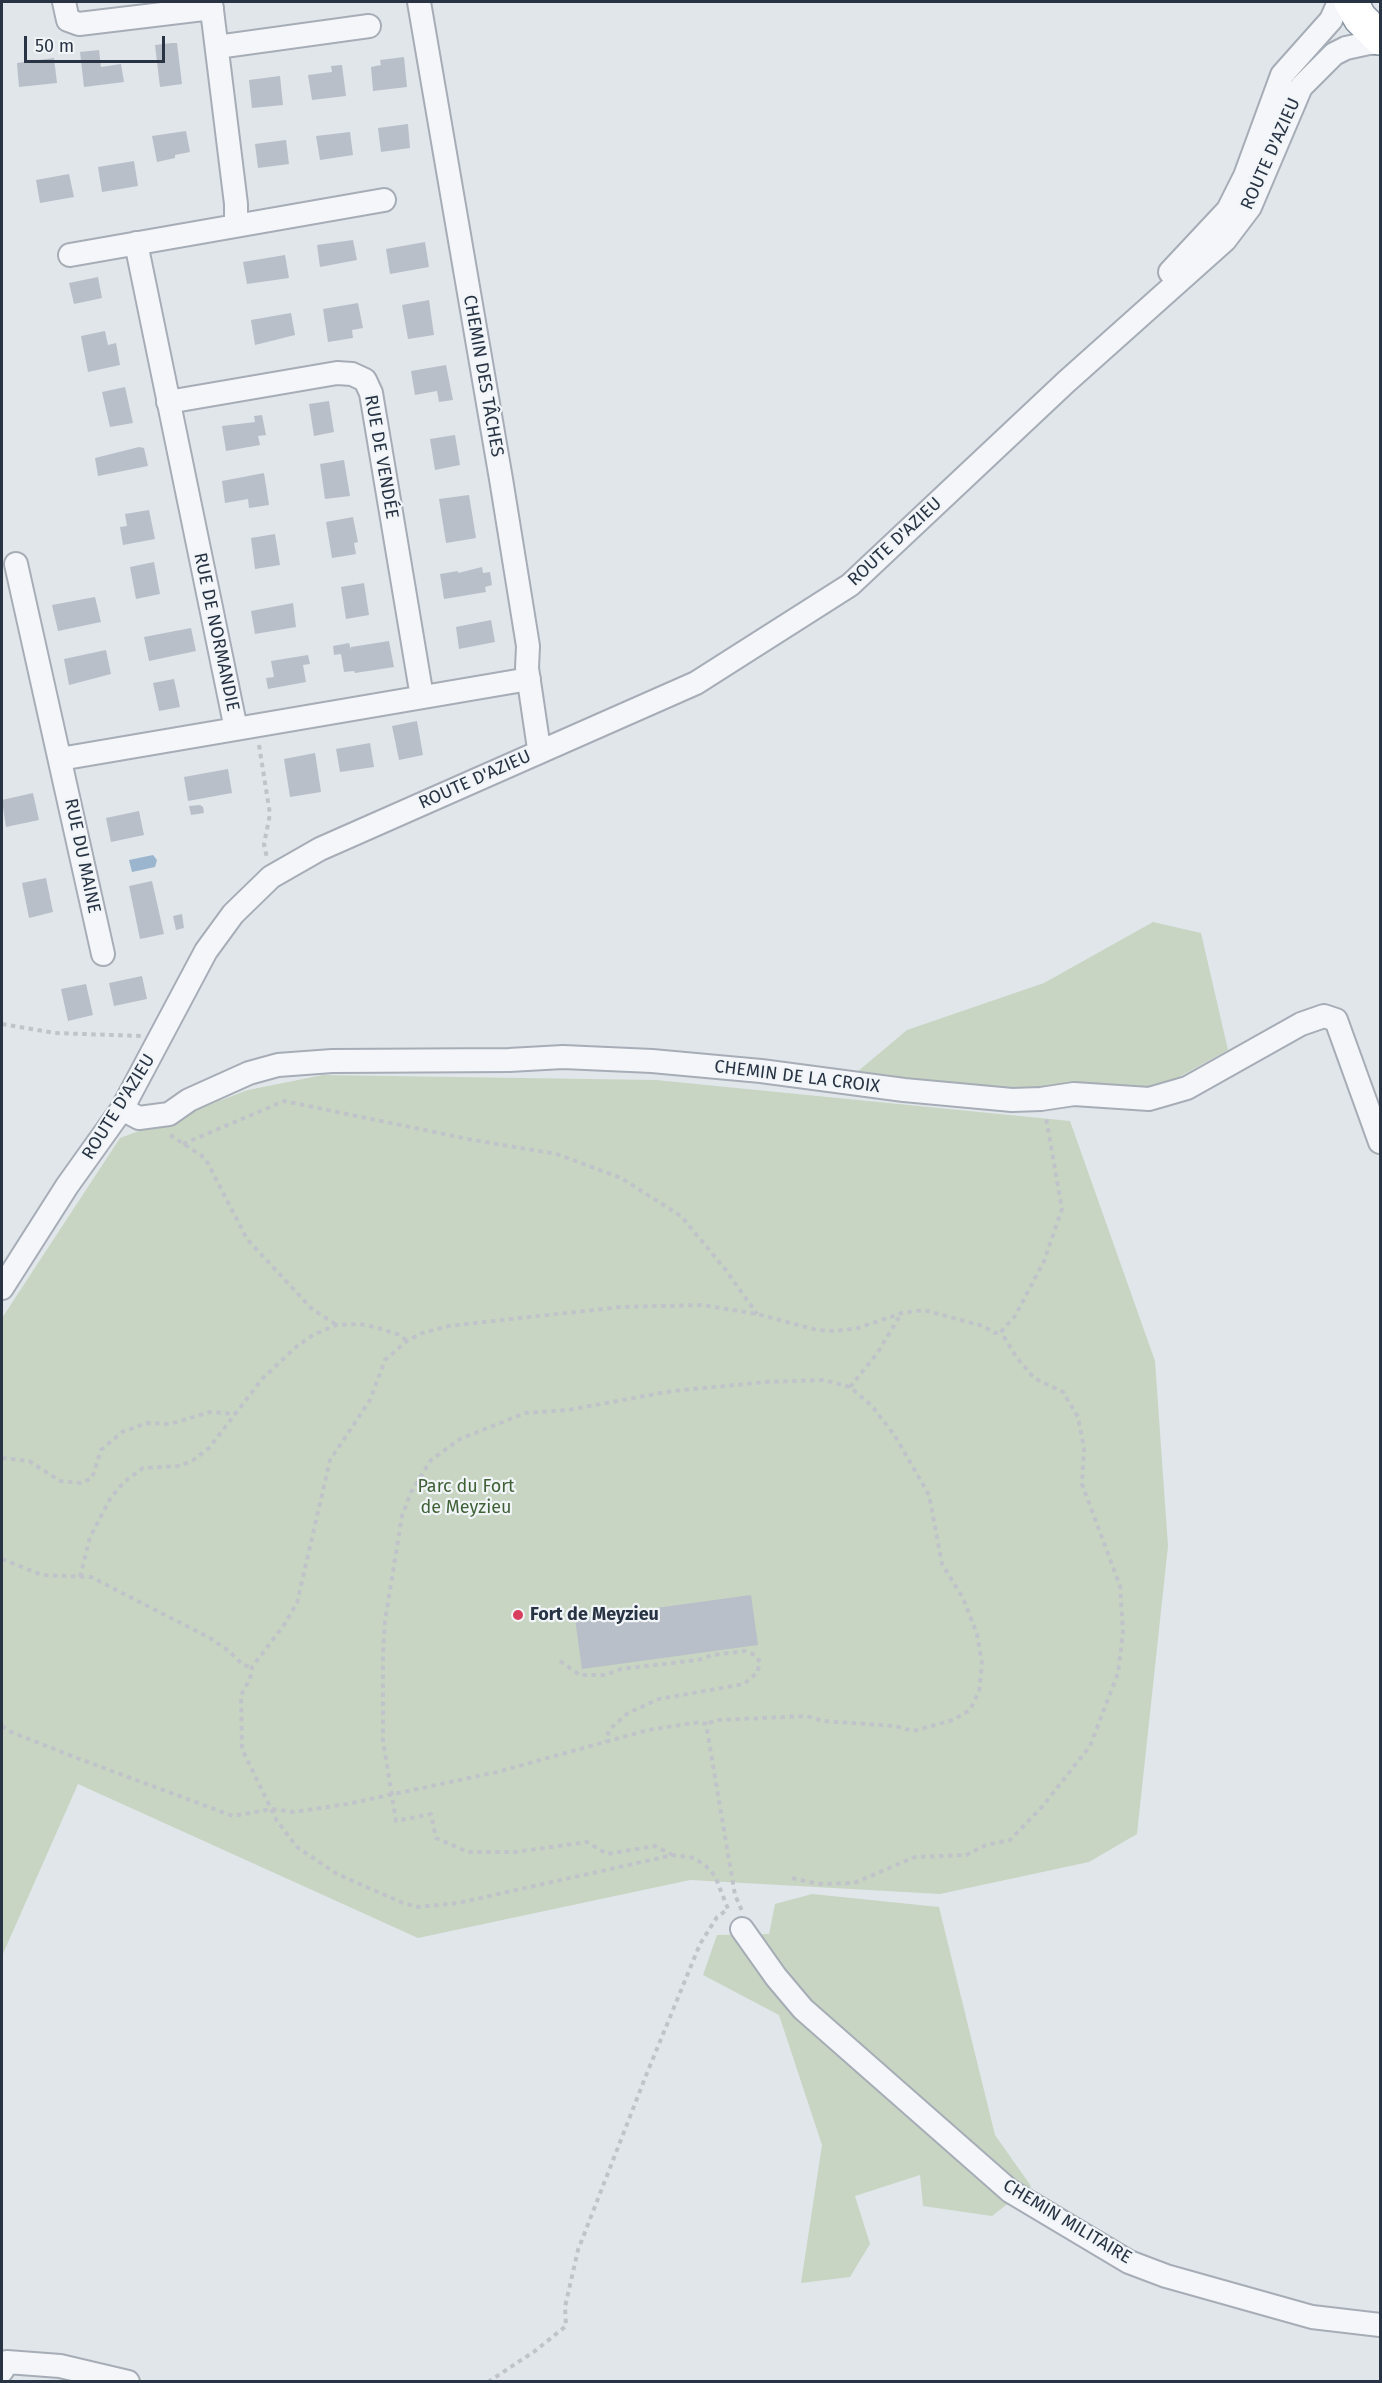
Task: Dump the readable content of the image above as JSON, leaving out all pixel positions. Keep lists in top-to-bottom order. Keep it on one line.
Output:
{"streets":{"street":["ROUTE D'AZIEU","CHEMIN DES TÂCHES","RUE DE VENDÉE","RUE DE NORMANDIE","RUE DU MAINE","CHEMIN DE LA CROIX","CHEMIN MILITAIRE"]},"crossings":[["ROUTE D'AZIEU","CHEMIN DES TÂCHES"],["ROUTE D'AZIEU","CHEMIN DE LA CROIX"],["CHEMIN DES TÂCHES","RUE DE NORMANDIE"],["RUE DE VENDÉE","RUE DE NORMANDIE"]],"parks":["Parc du Fort de Meyzieu"],"places":["Fort de Meyzieu"],"scale_bar":"50 m"}
